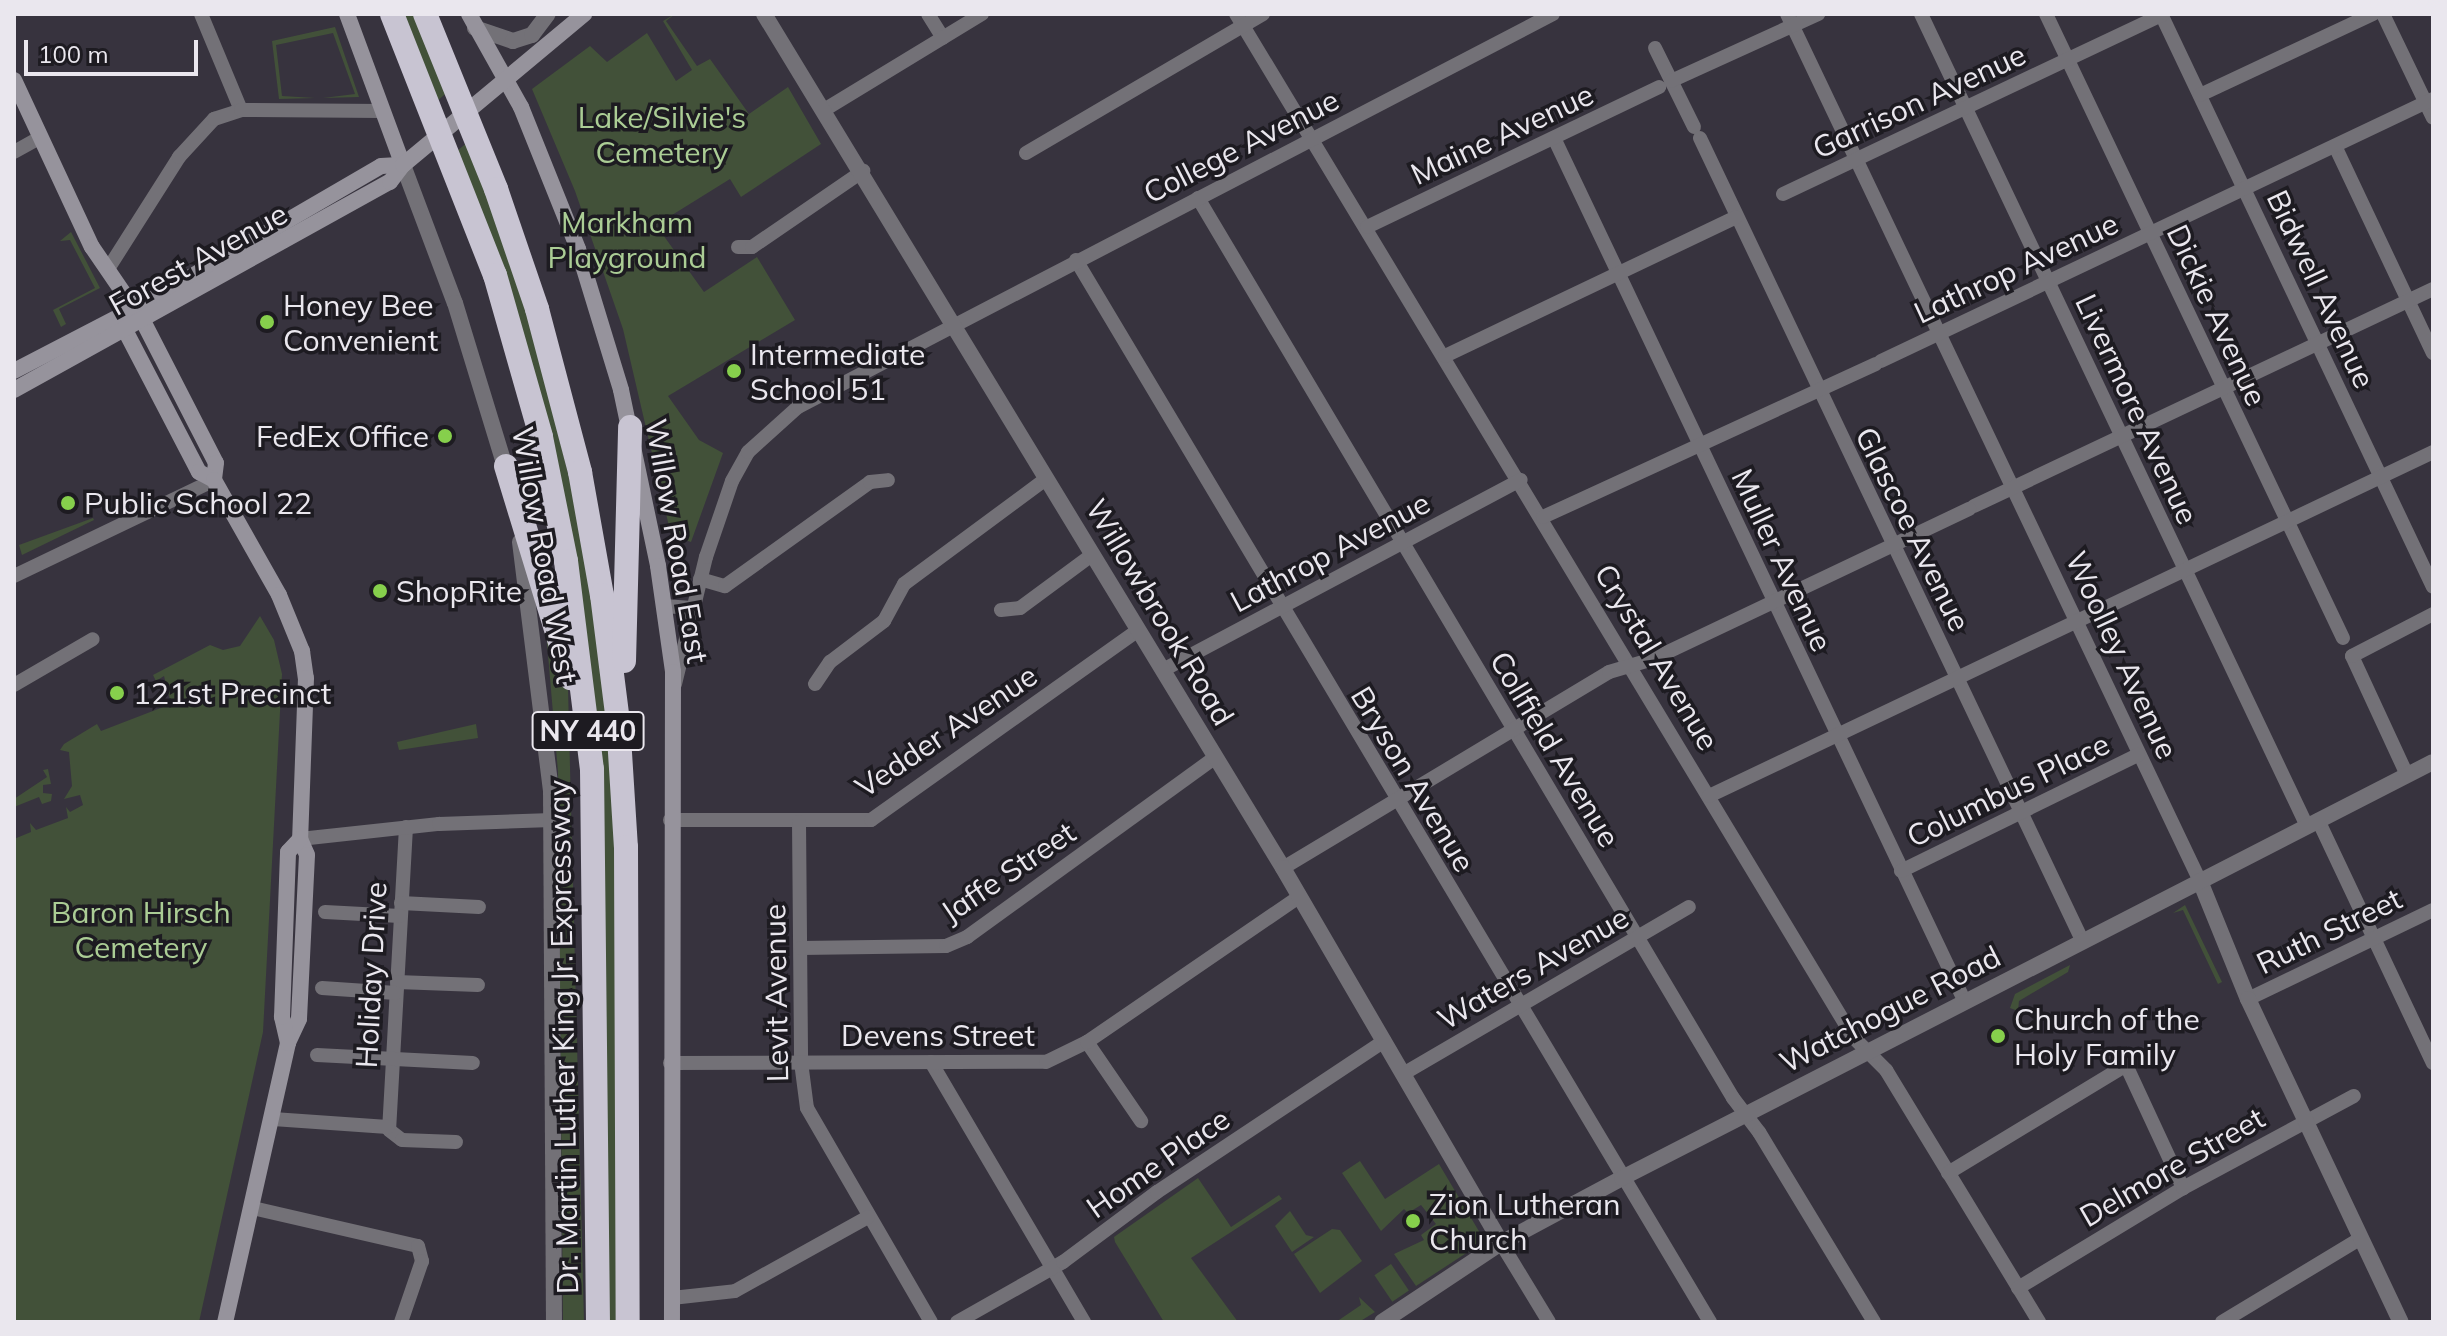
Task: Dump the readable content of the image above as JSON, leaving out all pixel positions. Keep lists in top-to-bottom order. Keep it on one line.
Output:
{"streets":{"highway":["NY 440","Dr. Martin Luther King Jr. Expressway"],"main road":["Forest Avenue","Willow Road East","Willow Road West"],"street":["Garrison Avenue","Maine Avenue","College Avenue","Lathrop Avenue","Bidwell Avenue","Dickie Avenue","Livermore Avenue","Glascoe Avenue","Muller Avenue","Willowbrook Road","Woolley Avenue","Crystal Avenue","Vedder Avenue","Collfield Avenue","Bryson Avenue","Columbus Place","Jaffe Street","Ruth Street","Waters Avenue","Holiday Drive","Levit Avenue","Watchogue Road","Devens Street","Home Place","Delmore Street"]},"crossings":[["Garrison Avenue","Bidwell Avenue"],["Garrison Avenue","Dickie Avenue"],["Garrison Avenue","Livermore Avenue"],["Garrison Avenue","Woolley Avenue"],["Maine Avenue","Glascoe Avenue"],["Maine Avenue","Muller Avenue"],["Maine Avenue","Woolley Avenue"],["Maine Avenue","Crystal Avenue"],["College Avenue","Willow Road East"],["College Avenue","Willowbrook Road"],["College Avenue","Crystal Avenue"],["College Avenue","Collfield Avenue"],["College Avenue","Bryson Avenue"],["Forest Avenue","Willow Road East"],["Forest Avenue","Willow Road West"],["Lathrop Avenue","Bidwell Avenue"],["Lathrop Avenue","Dickie Avenue"],["Lathrop Avenue","Livermore Avenue"],["Lathrop Avenue","Glascoe Avenue"],["Lathrop Avenue","Muller Avenue"],["Lathrop Avenue","Willowbrook Road"],["Lathrop Avenue","Woolley Avenue"],["Lathrop Avenue","Crystal Avenue"],["Lathrop Avenue","Collfield Avenue"],["Lathrop Avenue","Bryson Avenue"],["Livermore Avenue","Ruth Street"],["Livermore Avenue","Watchogue Road"],["Glascoe Avenue","Columbus Place"],["Glascoe Avenue","Watchogue Road"],["Willow Road East","Vedder Avenue"],["Willow Road East","Devens Street"],["Muller Avenue","Columbus Place"],["Muller Avenue","Watchogue Road"],["Willowbrook Road","Vedder Avenue"],["Willowbrook Road","Jaffe Street"],["Willowbrook Road","Waters Avenue"],["Willowbrook Road","Watchogue Road"],["Willowbrook Road","Devens Street"],["Willowbrook Road","Home Place"],["Woolley Avenue","Columbus Place"],["Woolley Avenue","Ruth Street"],["Woolley Avenue","Watchogue Road"],["Woolley Avenue","Delmore Street"],["Crystal Avenue","Watchogue Road"],["Crystal Avenue","Delmore Street"],["Vedder Avenue","Levit Avenue"],["Collfield Avenue","Waters Avenue"],["Collfield Avenue","Watchogue Road"],["Bryson Avenue","Waters Avenue"],["Bryson Avenue","Watchogue Road"],["Jaffe Street","Levit Avenue"],["Levit Avenue","Devens Street"]],"parks":["Lake/Silvie's Cemetery","Markham Playground","Baron Hirsch Cemetery"],"places":["Honey Bee Convenient","Intermediate School 51","FedEx Office","Public School 22","ShopRite","121st Precinct","Church of the Holy Family","Zion Lutheran Church"],"scale_bar":"100 m"}
